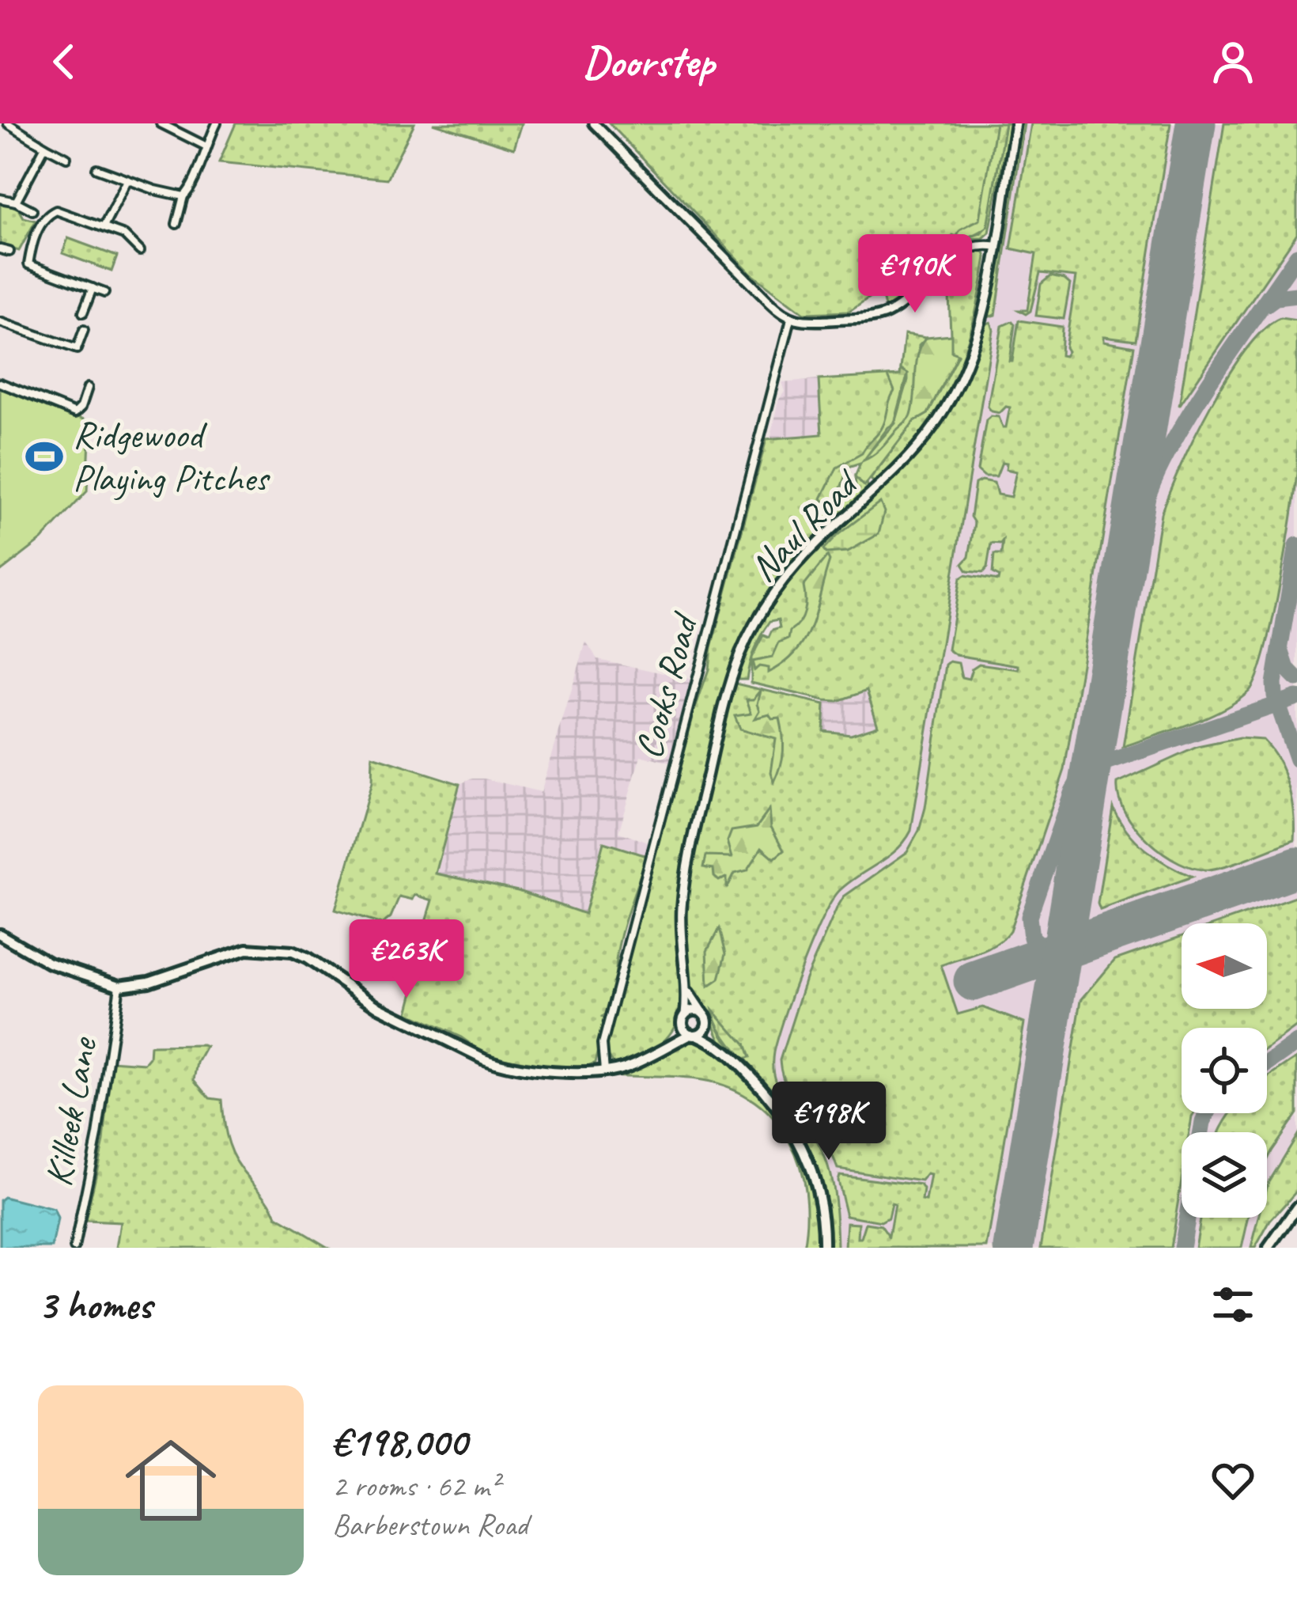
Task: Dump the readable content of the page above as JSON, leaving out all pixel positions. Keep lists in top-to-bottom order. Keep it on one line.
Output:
{"streets":{"main road":["Naul Road"],"street":["Cooks Road","Killeek Lane"]},"places":{"sports":["Ridgewood Playing Pitches"]},"north":"left","page":{"header":"Doorstep","price":["€190K","€263K","€198K"],"heading":"3 homes","list":[{"name":"€198,000","note":"2 rooms · 62 m² · Barberstown Road"}]}}
